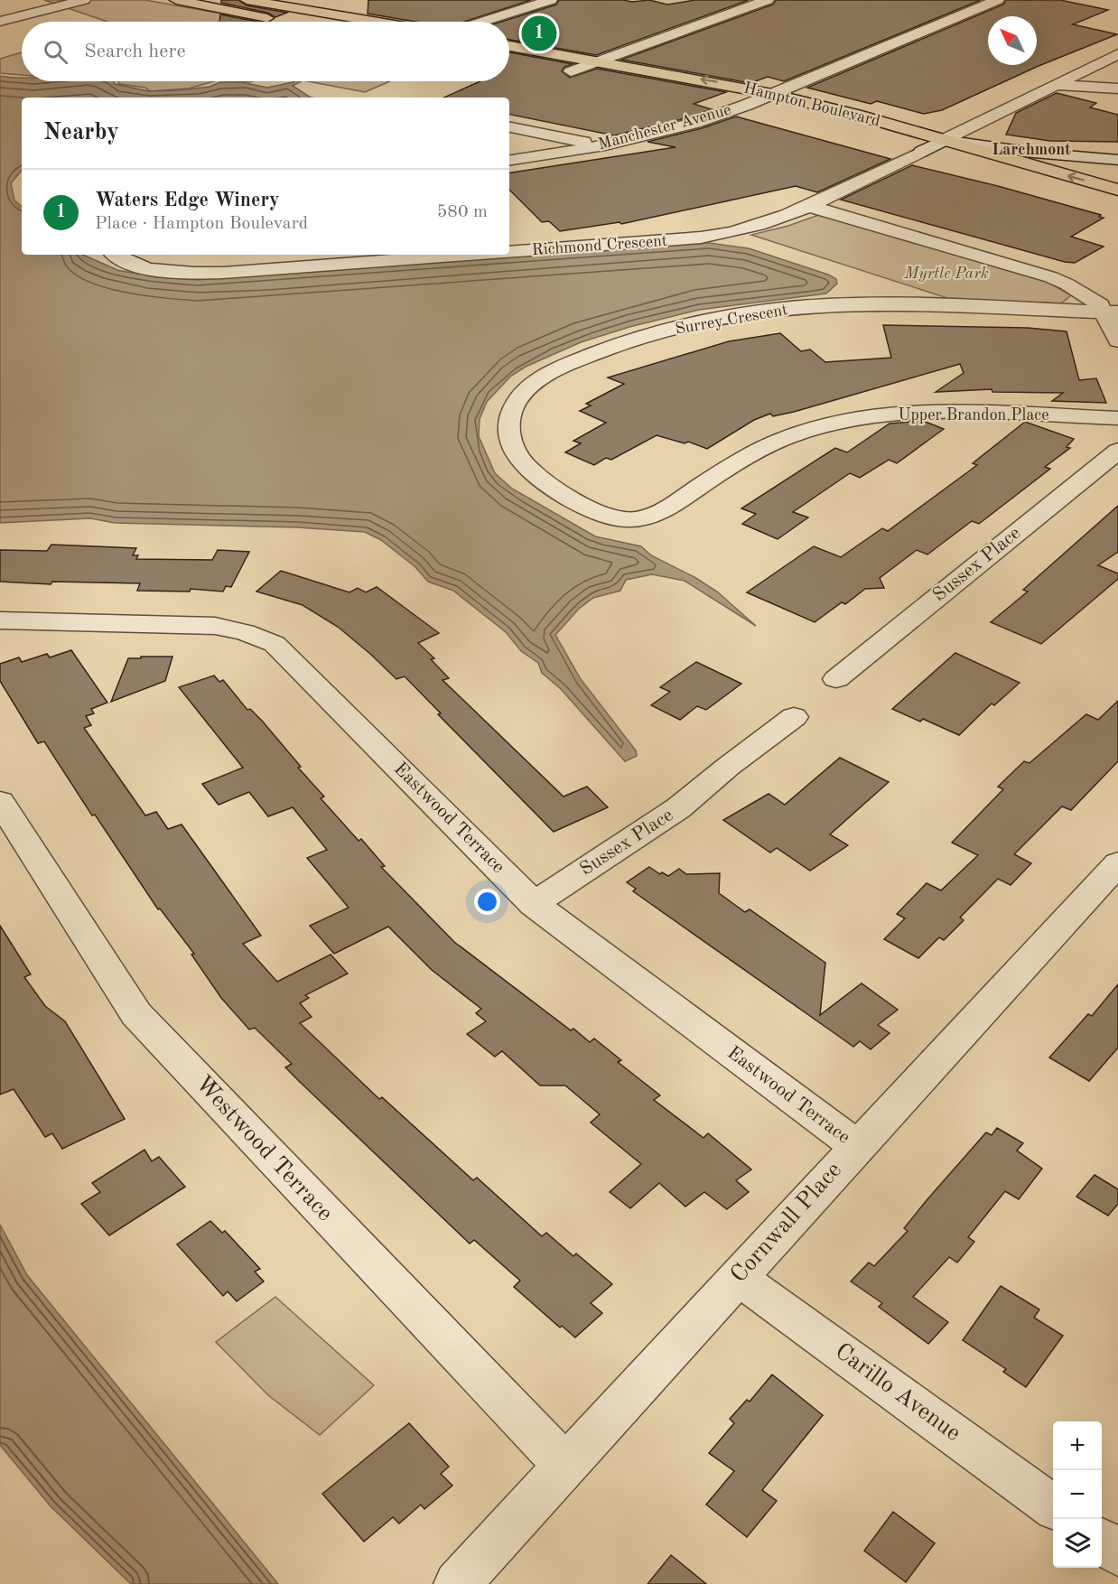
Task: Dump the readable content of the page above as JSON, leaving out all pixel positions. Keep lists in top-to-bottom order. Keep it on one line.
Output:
{"streets":{"main road":["Hampton Boulevard"],"street":["Manchester Avenue","Richmond Crescent","Surrey Crescent","Upper Brandon Place","Sussex Place","Eastwood Terrace","Westwood Terrace","Cornwall Place","Carillo Avenue"]},"crossings":[["Hampton Boulevard","Manchester Avenue"],["Hampton Boulevard","Richmond Crescent"],["Surrey Crescent","Upper Brandon Place"],["Sussex Place","Eastwood Terrace"],["Eastwood Terrace","Cornwall Place"],["Westwood Terrace","Cornwall Place"],["Cornwall Place","Carillo Avenue"]],"districts":["Larchmont"],"parks":["Myrtle Park"],"north":"top left","page":{"pins":"1","search":"Search here","heading":"Nearby","list":[{"mark":"1","name":"Waters Edge Winery","note":"Place · Hampton Boulevard","value":"580 m"}],"map_buttons":["+","−"]}}
